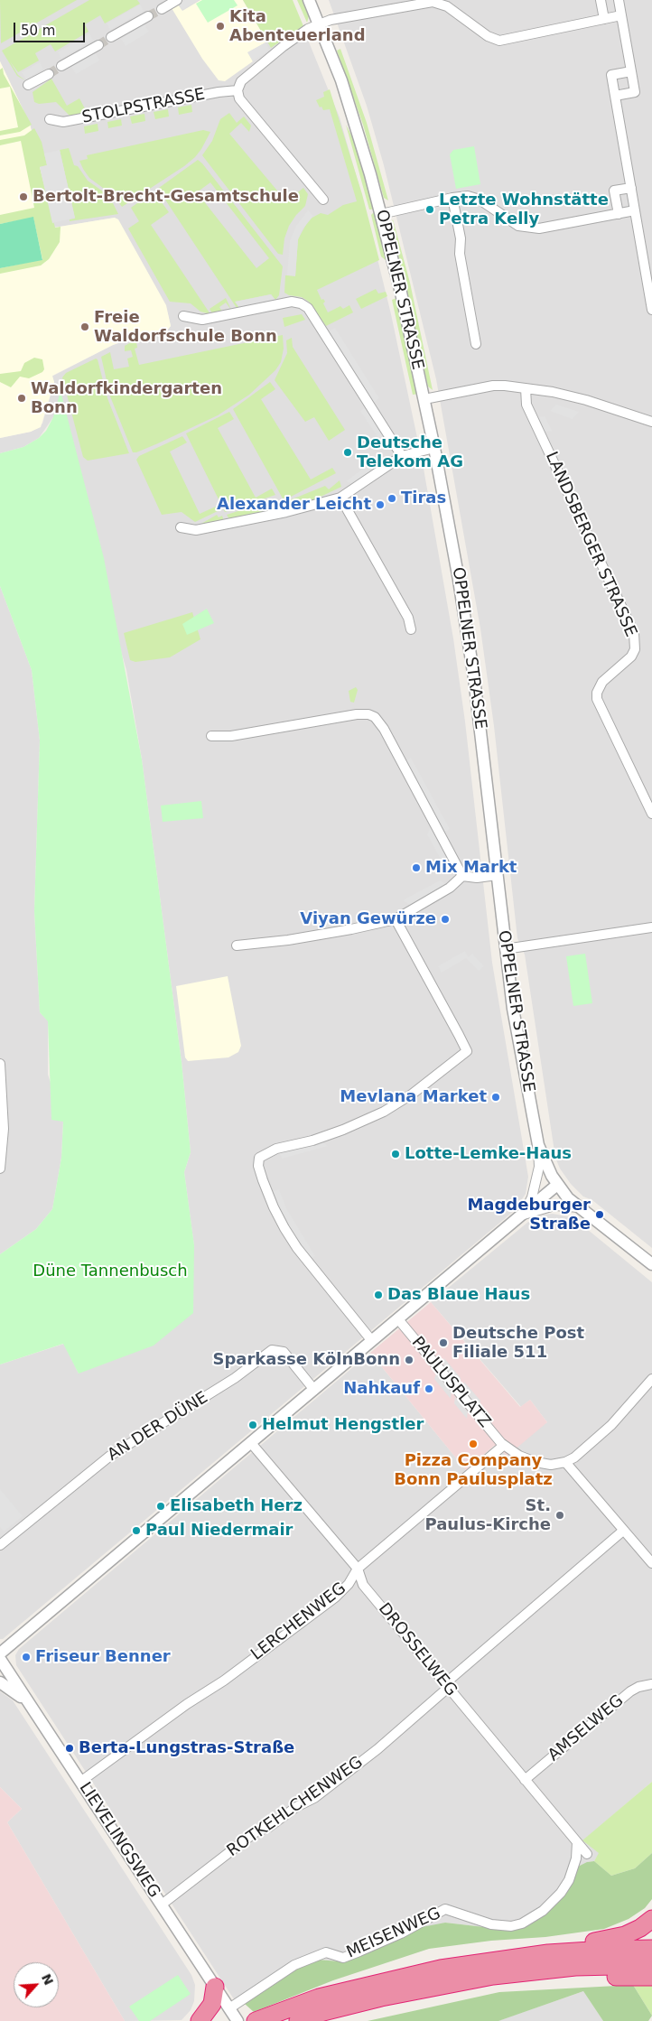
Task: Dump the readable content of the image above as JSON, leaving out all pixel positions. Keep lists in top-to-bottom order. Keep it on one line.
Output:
{"streets":{"street":["STOLPSTRASSE","OPPELNER STRASSE","LANDSBERGER STRASSE","PAULUSPLATZ","AN DER DÜNE","LERCHENWEG","DROSSELWEG","AMSELWEG","ROTKEHLCHENWEG","LIEVELINGSWEG","MEISENWEG"]},"crossings":[["PAULUSPLATZ","LERCHENWEG"],["LERCHENWEG","DROSSELWEG"],["LERCHENWEG","LIEVELINGSWEG"],["DROSSELWEG","AMSELWEG"],["DROSSELWEG","ROTKEHLCHENWEG"],["DROSSELWEG","MEISENWEG"],["ROTKEHLCHENWEG","LIEVELINGSWEG"],["LIEVELINGSWEG","MEISENWEG"]],"parks":["Düne Tannenbusch"],"places":["Kita Abenteuerland","Bertolt-Brecht-Gesamtschule","Letzte Wohnstätte Petra Kelly","Freie Waldorfschule Bonn","Waldorfkindergarten Bonn","Deutsche Telekom AG","Tiras","Alexander Leicht","Mix Markt","Viyan Gewürze","Mevlana Market","Lotte-Lemke-Haus","Magdeburger Straße","Das Blaue Haus","Deutsche Post Filiale 511","Sparkasse KölnBonn","Nahkauf","Helmut Hengstler","Pizza Company Bonn Paulusplatz","Elisabeth Herz","St. Paulus-Kirche","Paul Niedermair","Friseur Benner","Berta-Lungstras-Straße"],"scale_bar":"50 m","north":"top right"}
